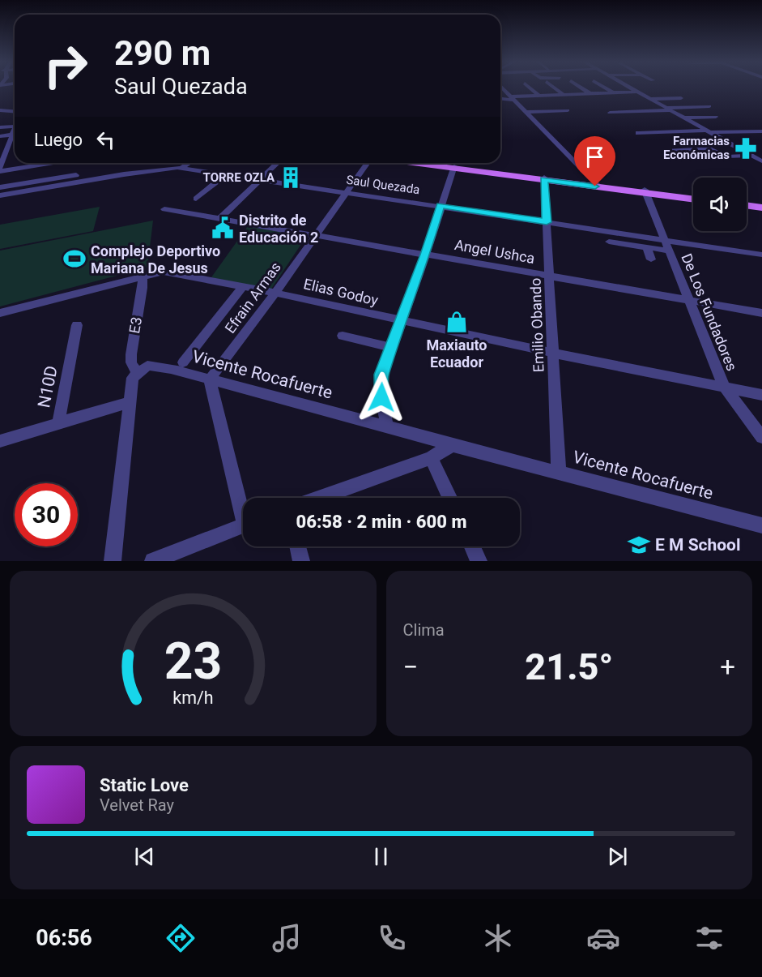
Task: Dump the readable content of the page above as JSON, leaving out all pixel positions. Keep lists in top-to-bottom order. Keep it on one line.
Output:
{"streets":{"street":["Saul Quezada","Angel Ushca","Elias Godoy","Efrain Armas","De Los Fundadores","E3","Emilio Obando","Vicente Rocafuerte","N10D"]},"crossings":[["Saul Quezada","Efrain Armas"],["Saul Quezada","De Los Fundadores"],["Saul Quezada","Emilio Obando"],["Angel Ushca","Efrain Armas"],["Angel Ushca","De Los Fundadores"],["Angel Ushca","Emilio Obando"],["Elias Godoy","Efrain Armas"],["Elias Godoy","De Los Fundadores"],["Elias Godoy","E3"],["Elias Godoy","Emilio Obando"],["Efrain Armas","Vicente Rocafuerte"],["E3","Vicente Rocafuerte"],["Emilio Obando","Vicente Rocafuerte"]],"places":{"pharmacy":["Farmacias Económicas"],"building":["TORRE OZLA"],"public building":["Distrito de Educación 2"],"sports":["Complejo Deportivo Mariana De Jesus"],"shop":["Maxiauto Ecuador"],"school or university":["E M School"]},"page":{"turn":["290 m","Saul Quezada"],"then":"Luego","limit":"30","trip":"06:58 · 2 min · 600 m","tile":"Clima","heat":["−","21.5°","+"],"song":["Static Love","Velvet Ray"],"tabs":"06:56","gauge":["23","km/h"]}}
